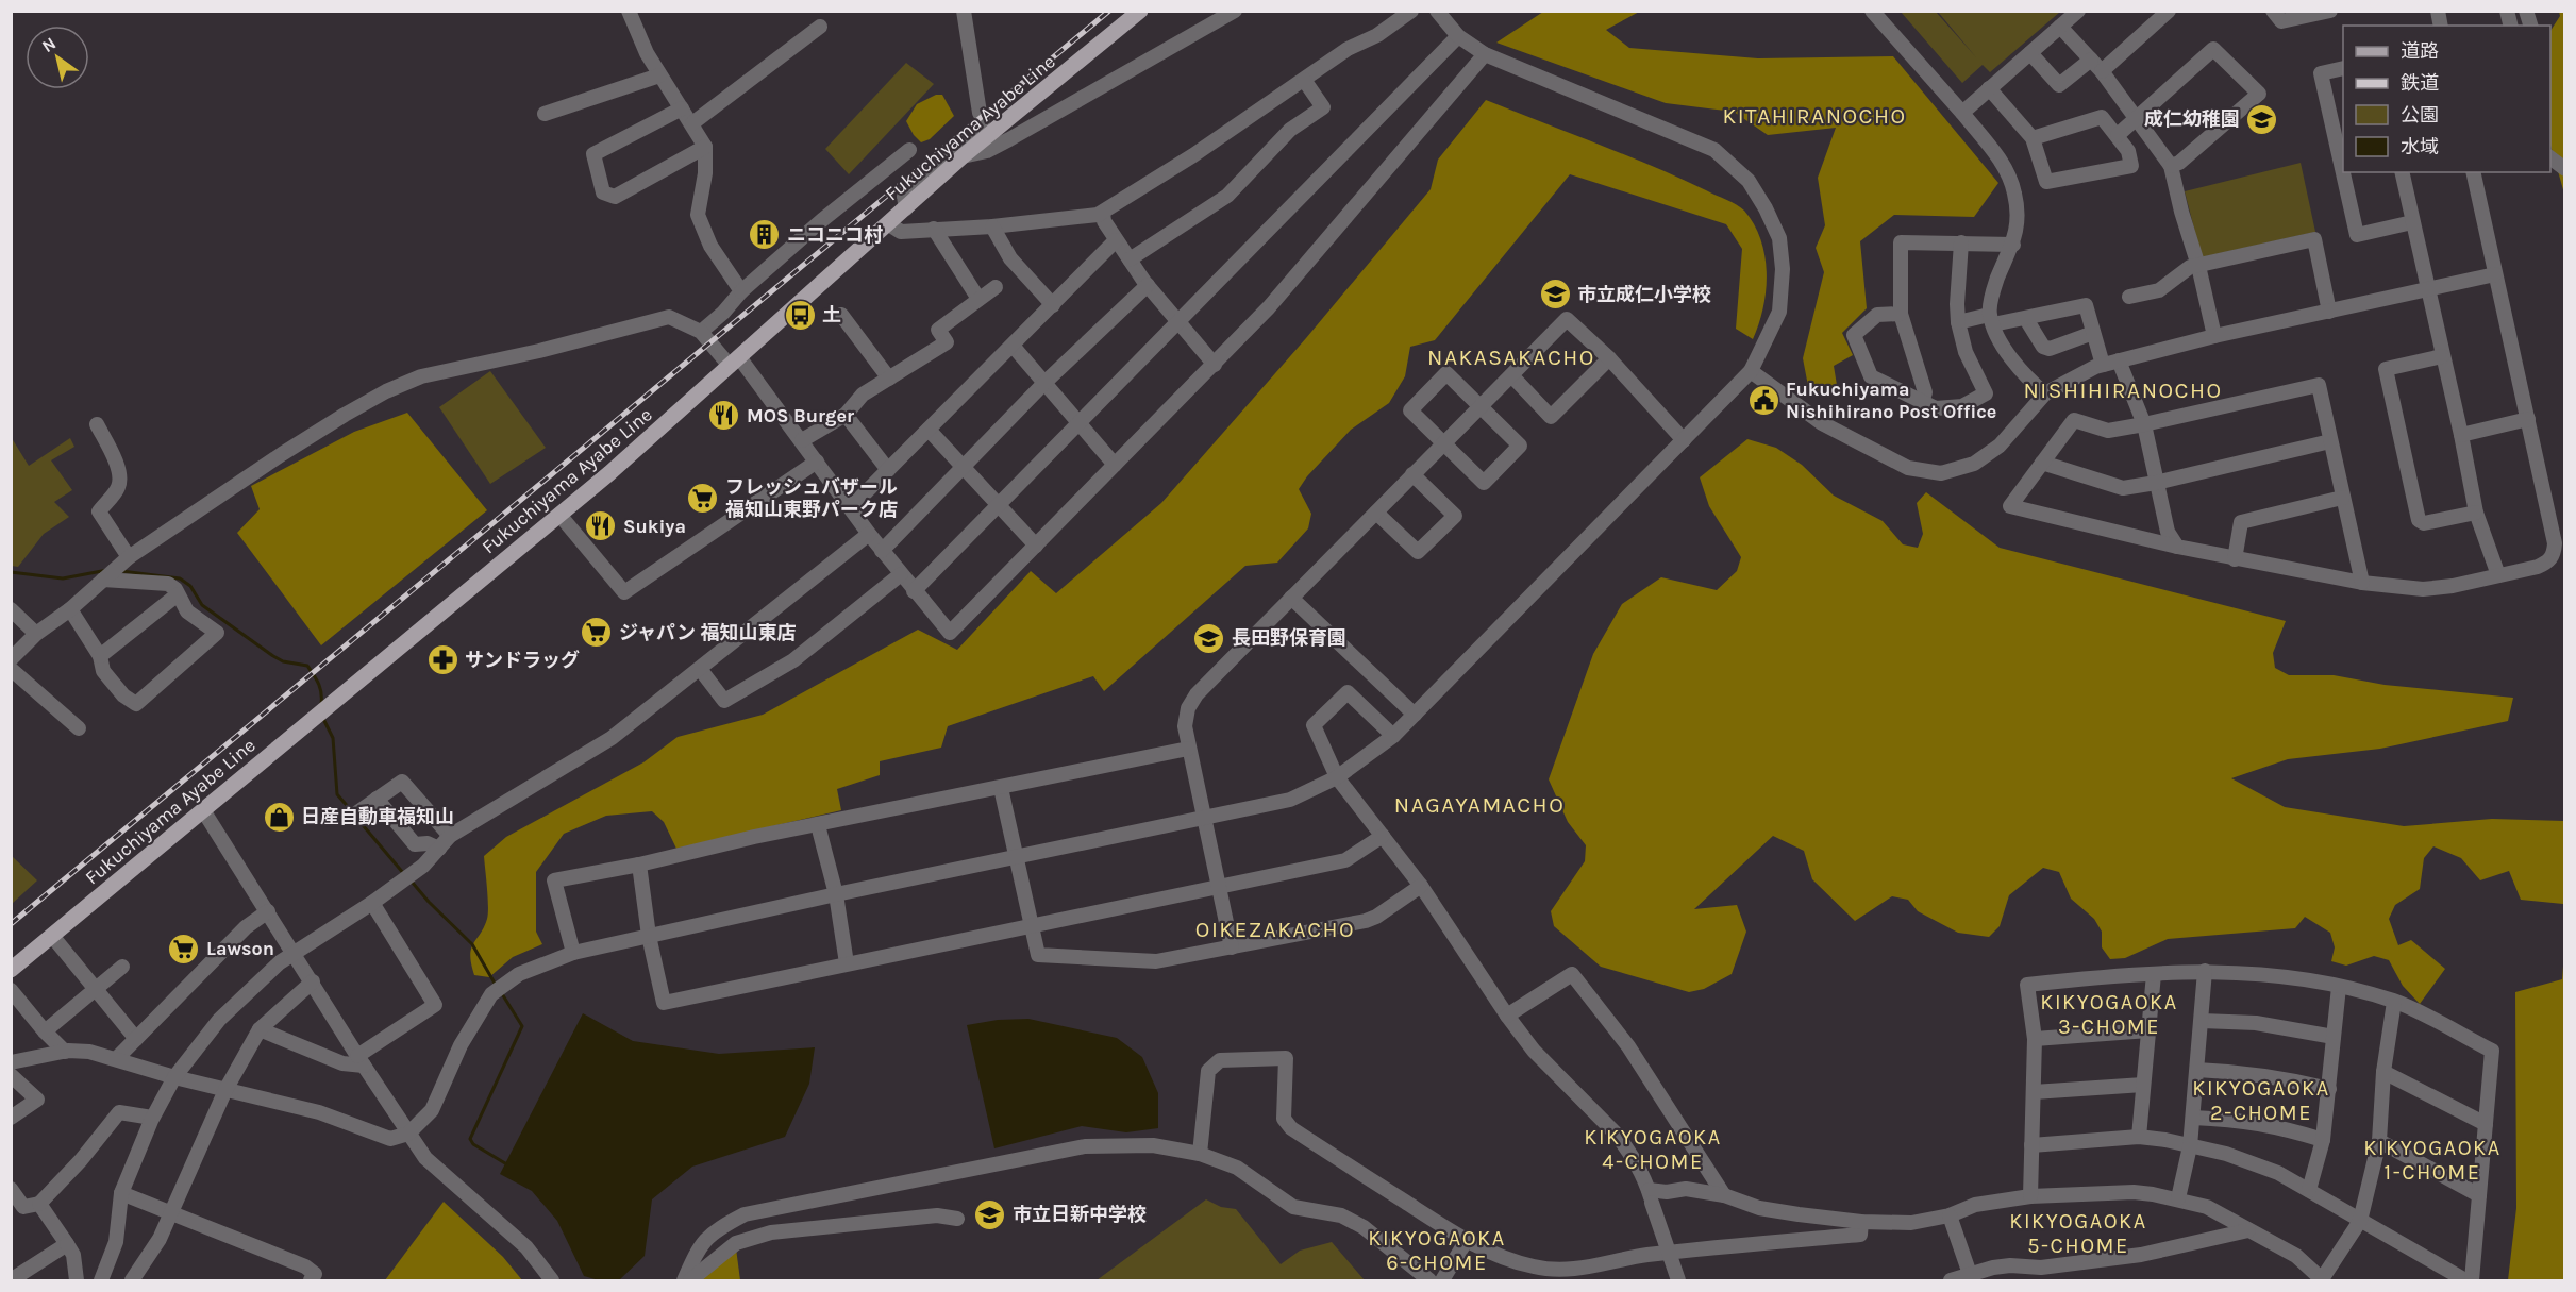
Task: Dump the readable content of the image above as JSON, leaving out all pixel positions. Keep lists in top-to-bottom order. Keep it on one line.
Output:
{"streets":{"main road":["Fukuchiyama Ayabe Line"]},"districts":["KITAHIRANOCHO","NAKASAKACHO","NISHIHIRANOCHO","NAGAYAMACHO","OIKEZAKACHO","KIKYOGAOKA 3-CHOME","KIKYOGAOKA 2-CHOME","KIKYOGAOKA 4-CHOME","KIKYOGAOKA 1-CHOME","KIKYOGAOKA 5-CHOME","KIKYOGAOKA 6-CHOME"],"places":{"school or university":["成仁幼稚園","市立成仁小学校","長田野保育園","市立日新中学校"],"building":["ニコニコ村"],"bus stop":["土"],"public building":["Fukuchiyama Nishihirano Post Office"],"restaurant":["MOS Burger","Sukiya"],"supermarket":["フレッシュバザール 福知山東野パーク店","ジャパン 福知山東店","Lawson"],"pharmacy":["サンドラッグ"],"shop":["日産自動車福知山"]},"legend":["道路","鉄道","公園","水域"],"north":"top left"}
